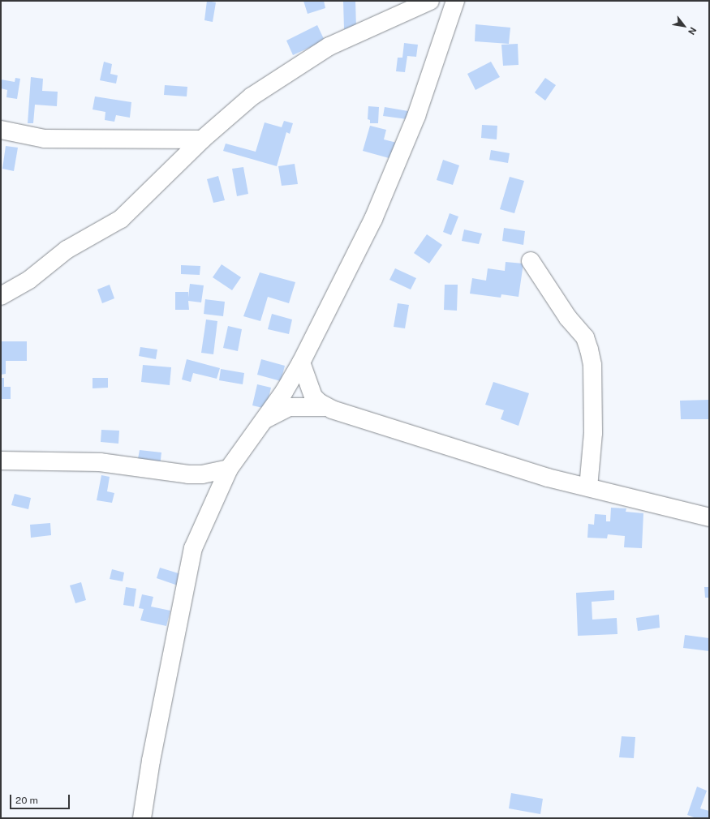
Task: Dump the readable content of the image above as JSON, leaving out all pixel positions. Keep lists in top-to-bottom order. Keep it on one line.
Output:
{"scale_bar":"20 m","north":"bottom right"}
